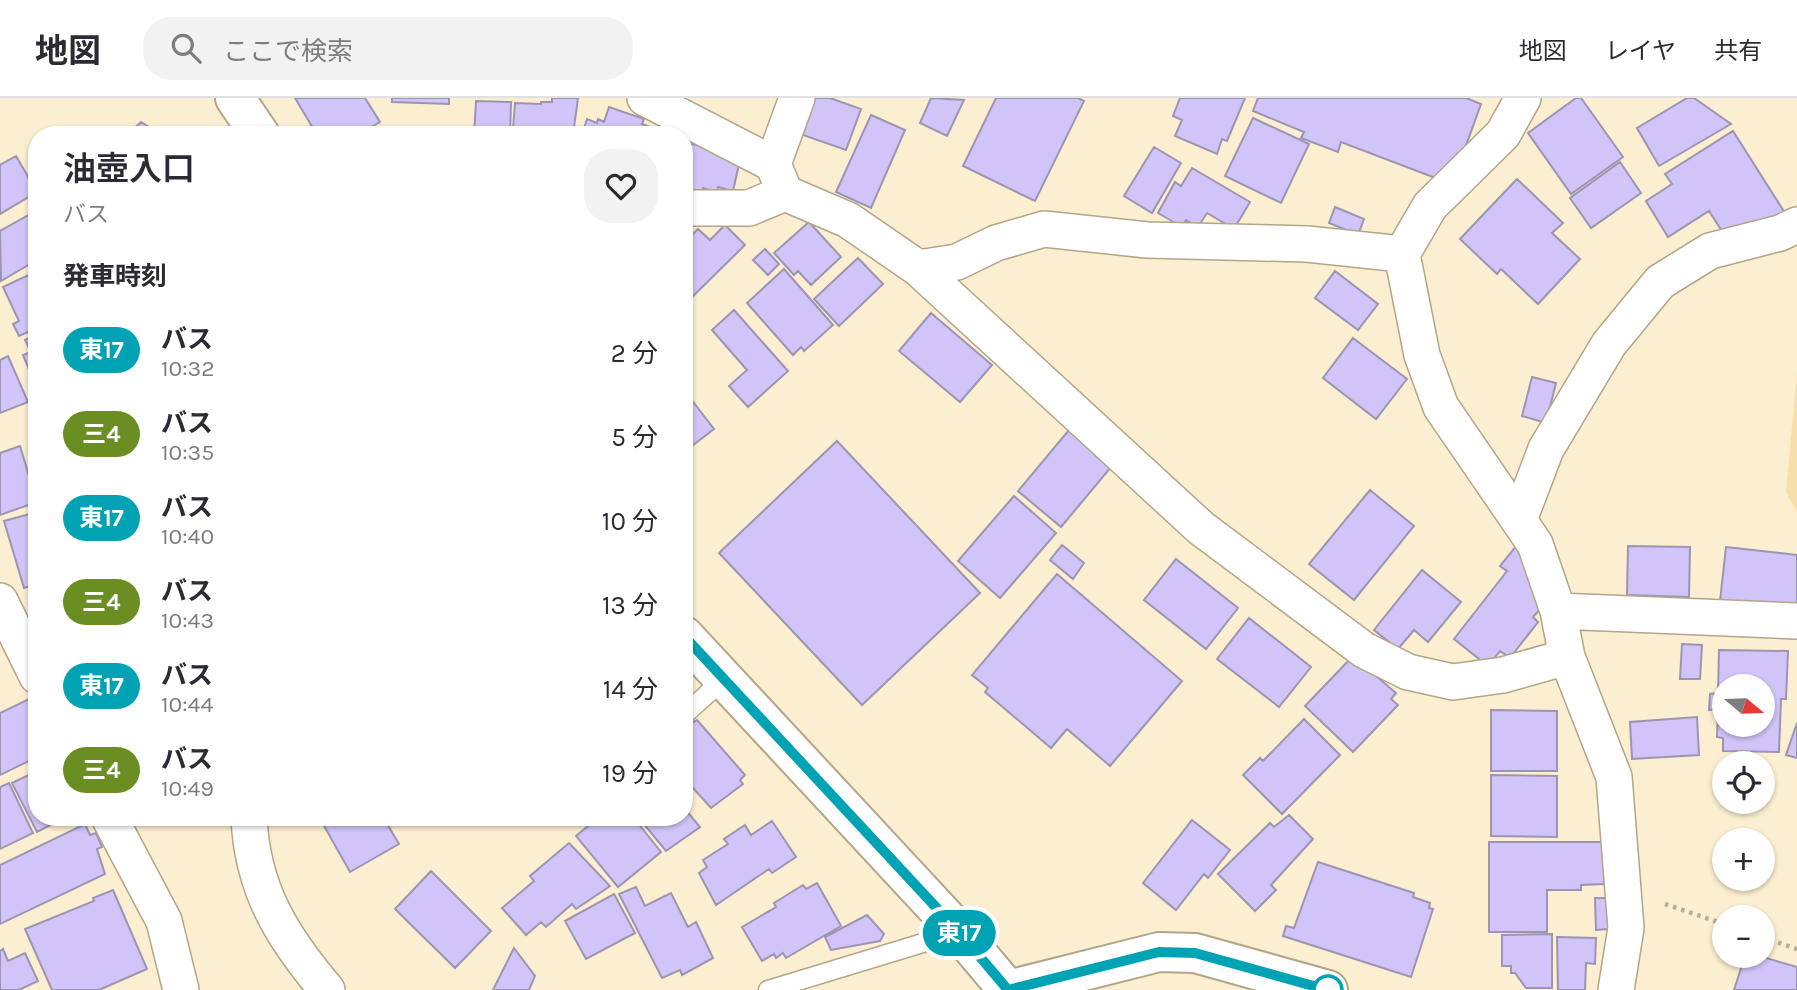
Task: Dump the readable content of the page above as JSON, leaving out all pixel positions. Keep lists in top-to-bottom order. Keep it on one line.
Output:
{"lines":["bus line 東17"],"north":"right","page":{"header":"地図","search":"ここで検索","nav":["地図","レイヤ","共有"],"on_map":"東17","heading":[["油壺入口","バス"],"発車時刻"],"list":[{"mark":"東17","name":"バス","note":"10:32","value":"2 分"},{"mark":"三4","name":"バス","note":"10:35","value":"5 分"},{"mark":"東17","name":"バス","note":"10:40","value":"10 分"},{"mark":"三4","name":"バス","note":"10:43","value":"13 分"},{"mark":"東17","name":"バス","note":"10:44","value":"14 分"},{"mark":"三4","name":"バス","note":"10:49","value":"19 分"}],"map_buttons":["+","−"]}}
